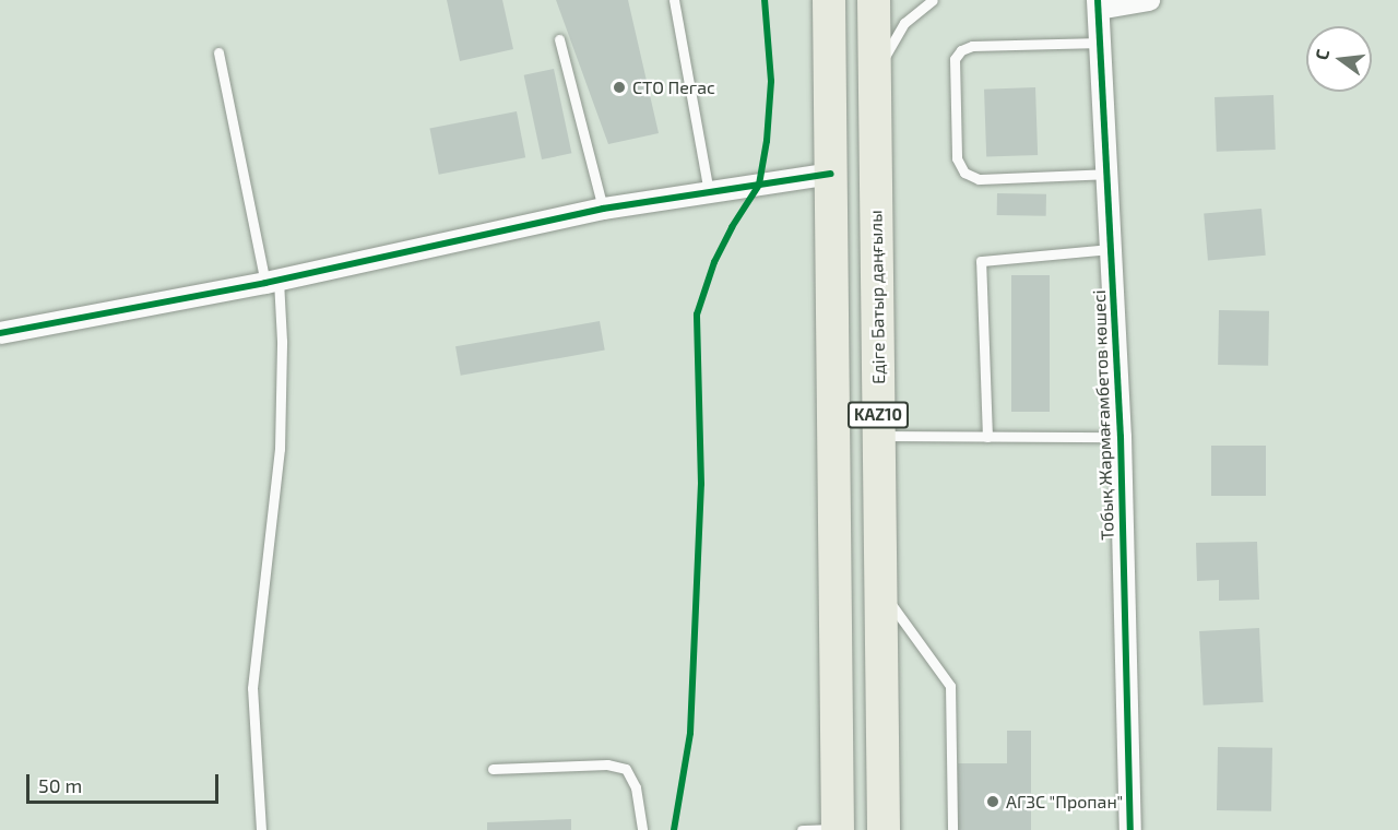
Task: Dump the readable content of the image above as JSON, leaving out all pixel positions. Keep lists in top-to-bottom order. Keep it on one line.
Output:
{"streets":{"main road":["Едіге Батыр даңғылы","KAZ10"],"street":["Тобық Жармағамбетов көшесі"]},"places":["СТО Пегас","АГЗС \"Пропан\""],"scale_bar":"50 m","north":"left"}
